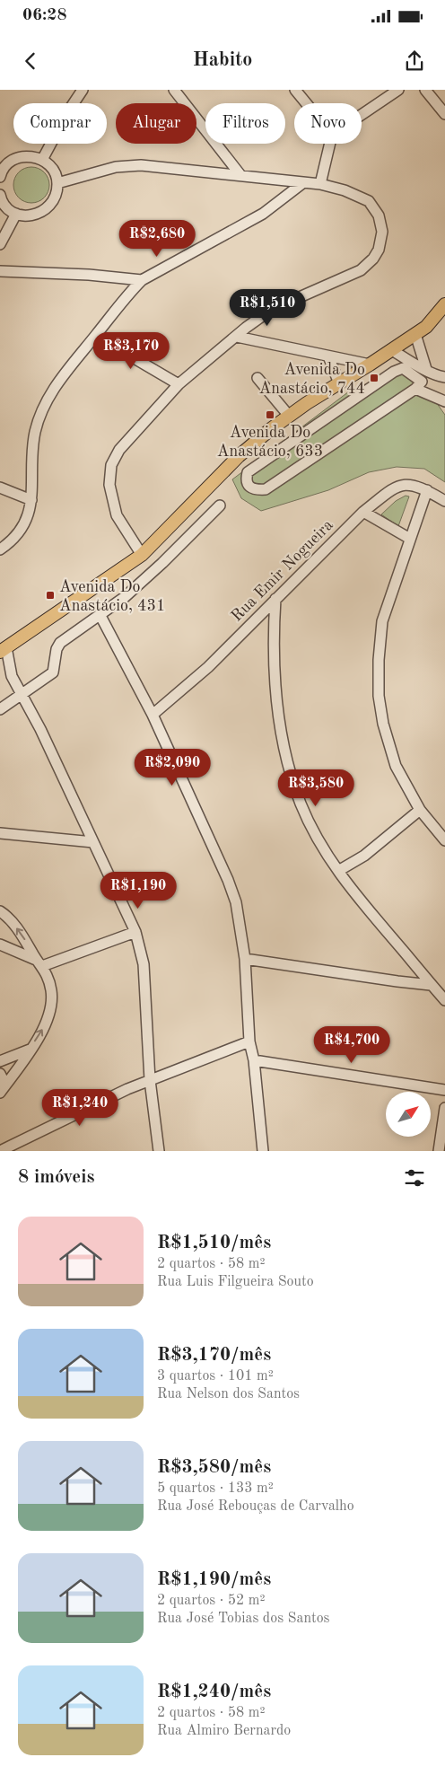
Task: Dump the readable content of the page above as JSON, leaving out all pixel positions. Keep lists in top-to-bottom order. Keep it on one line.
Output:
{"streets":{"street":["Rua Emir Nogueira"]},"places":{"transit":["Avenida Do Anastácio, 744","Avenida Do Anastácio, 633","Avenida Do Anastácio, 431"]},"north":"top right","page":{"status":"06:28","header":"Habito","chip":["Comprar","Alugar","Filtros","Novo"],"price":["R$2,680","R$1,510","R$3,170","R$2,090","R$3,580","R$1,190","R$4,700","R$1,240"],"heading":"8 imóveis","list":[{"name":"R$1,510/mês","note":"2 quartos · 58 m² · Rua Luis Filgueira Souto"},{"name":"R$3,170/mês","note":"3 quartos · 101 m² · Rua Nelson dos Santos"},{"name":"R$3,580/mês","note":"5 quartos · 133 m² · Rua José Rebouças de Carvalho"},{"name":"R$1,190/mês","note":"2 quartos · 52 m² · Rua José Tobias dos Santos"},{"name":"R$1,240/mês","note":"2 quartos · 58 m² · Rua Almiro Bernardo"}]}}
